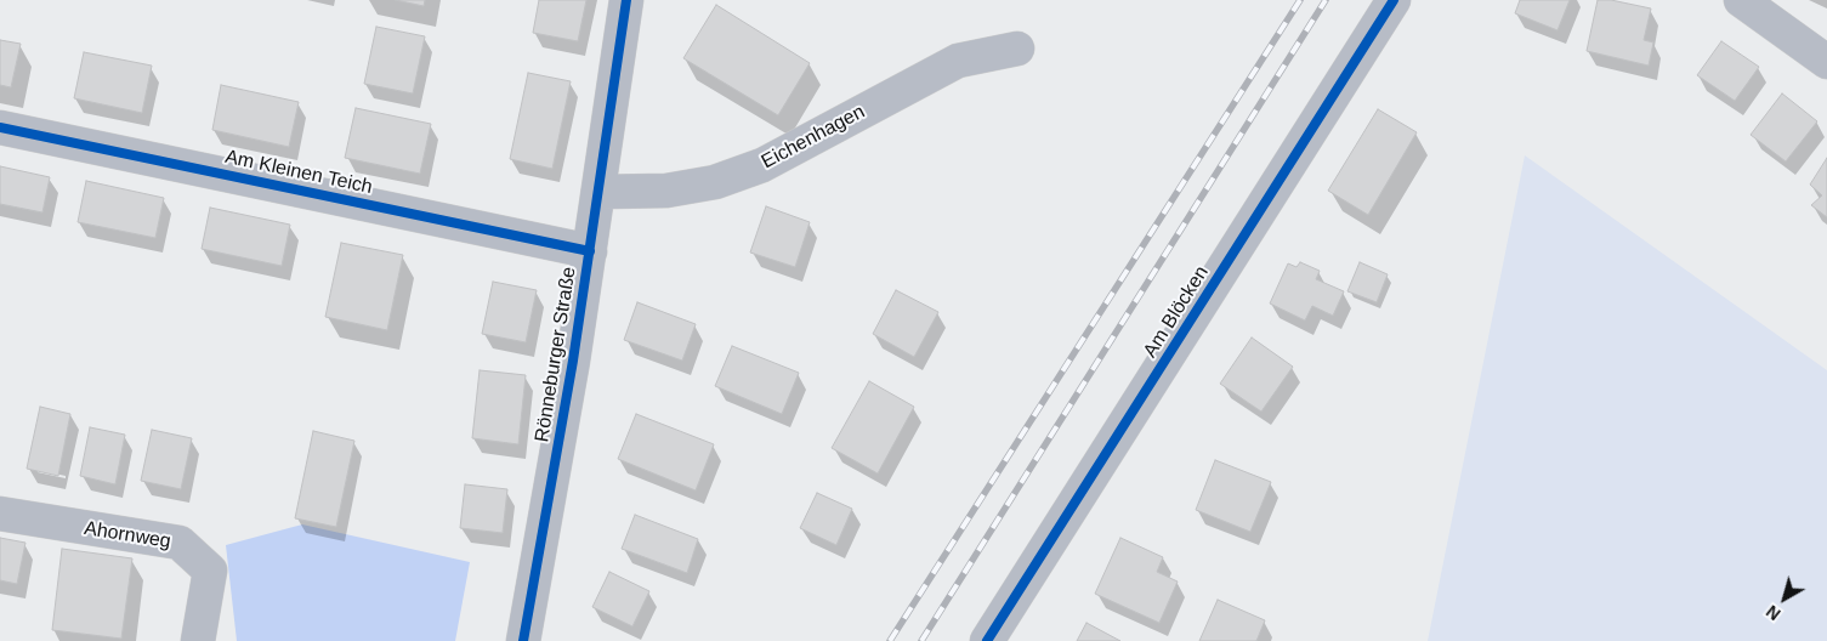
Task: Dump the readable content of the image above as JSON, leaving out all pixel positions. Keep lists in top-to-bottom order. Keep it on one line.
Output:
{"streets":{"street":["Eichenhagen","Am Kleinen Teich","Am Blöcken","Rönneburger Straße","Ahornweg"]},"crossings":[["Eichenhagen","Rönneburger Straße"],["Am Kleinen Teich","Rönneburger Straße"]],"north":"bottom left"}
